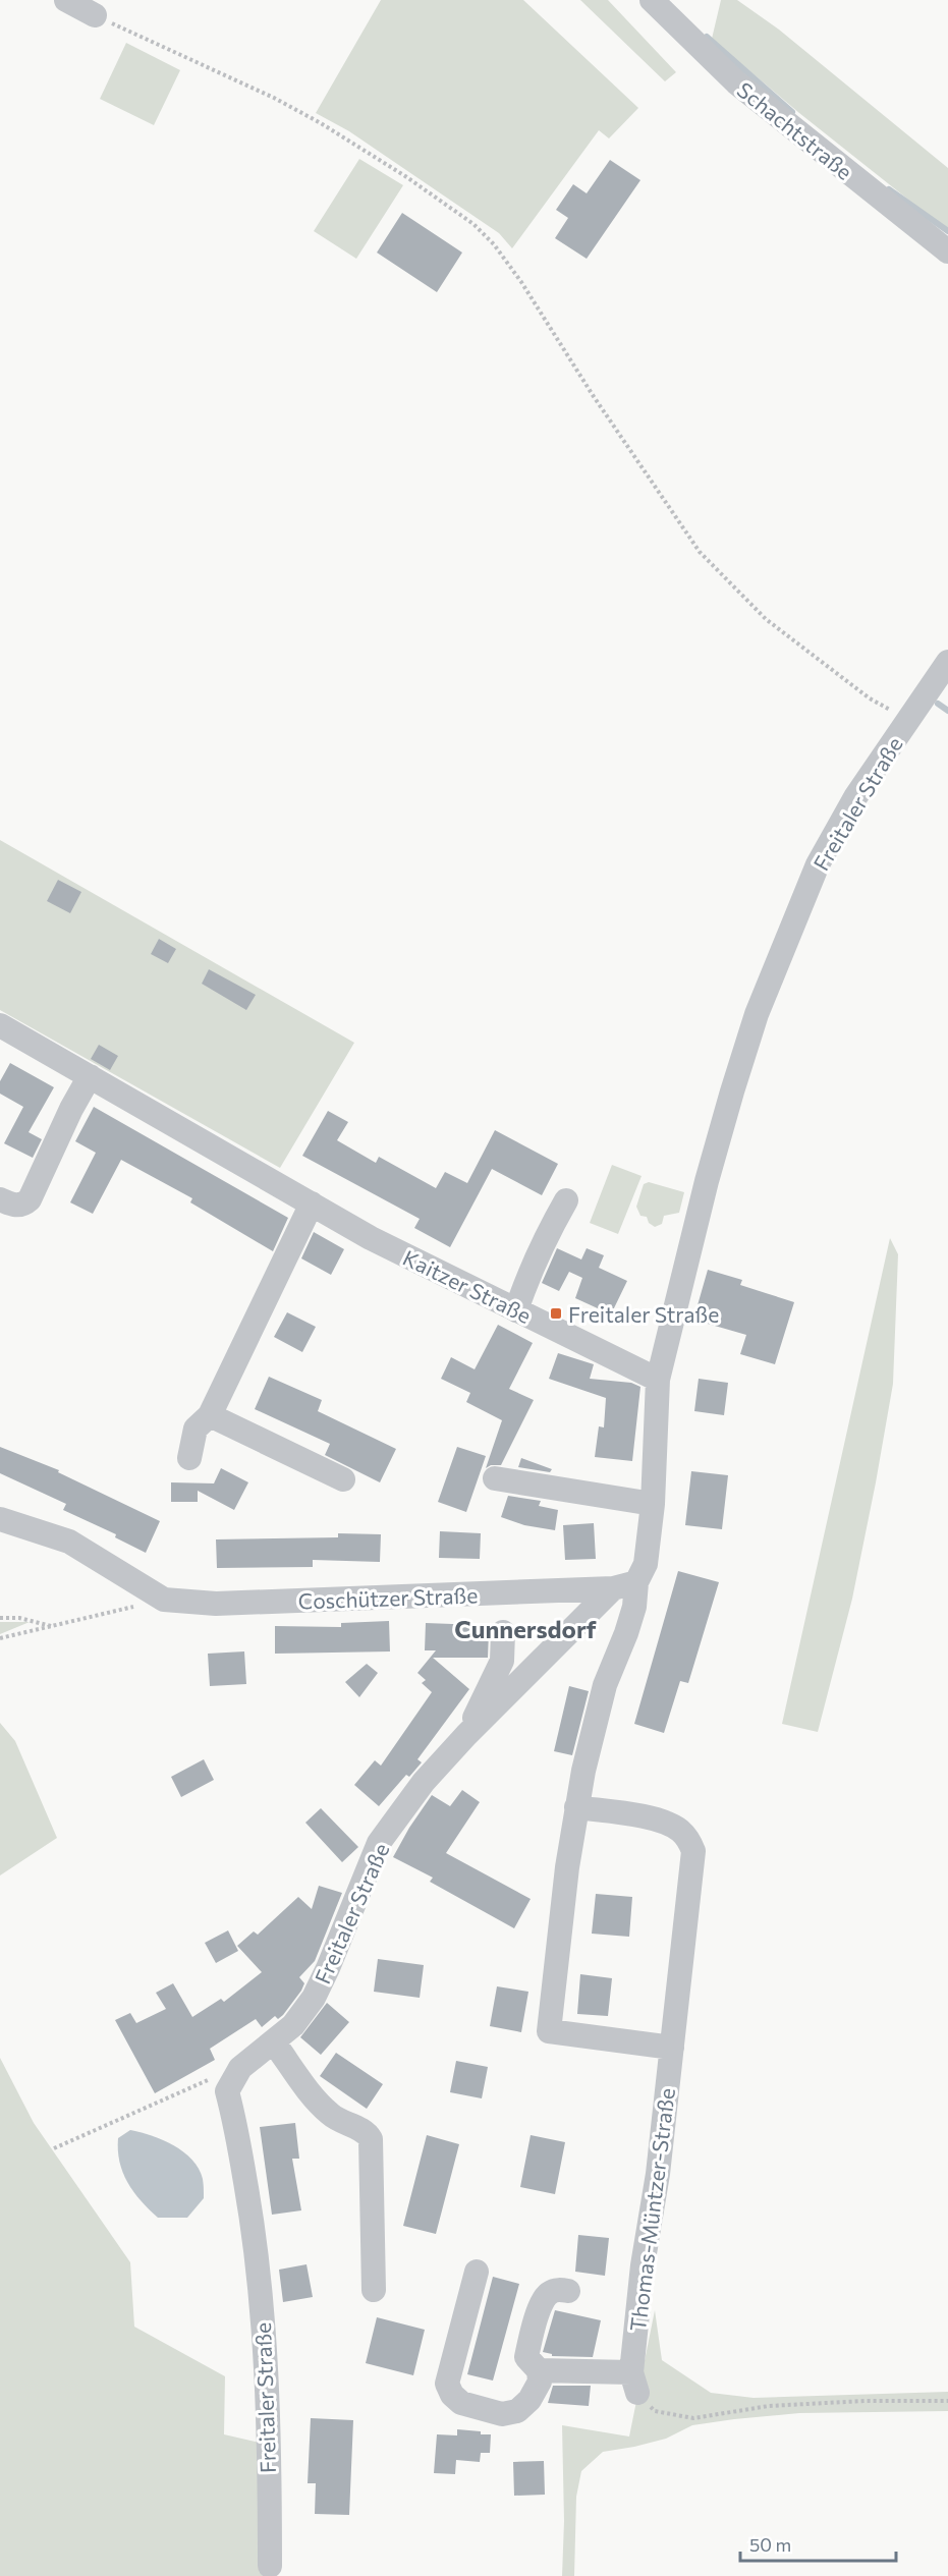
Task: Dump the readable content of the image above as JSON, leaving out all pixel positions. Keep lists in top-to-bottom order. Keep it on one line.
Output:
{"streets":{"street":["Schachtstraße","Freitaler Straße","Kaitzer Straße","Coschützer Straße","Thomas-Müntzer-Straße"]},"crossings":[["Freitaler Straße","Kaitzer Straße"],["Freitaler Straße","Coschützer Straße"]],"districts":["Cunnersdorf"],"places":{"transit":["Freitaler Straße"]},"scale_bar":"50 m"}
